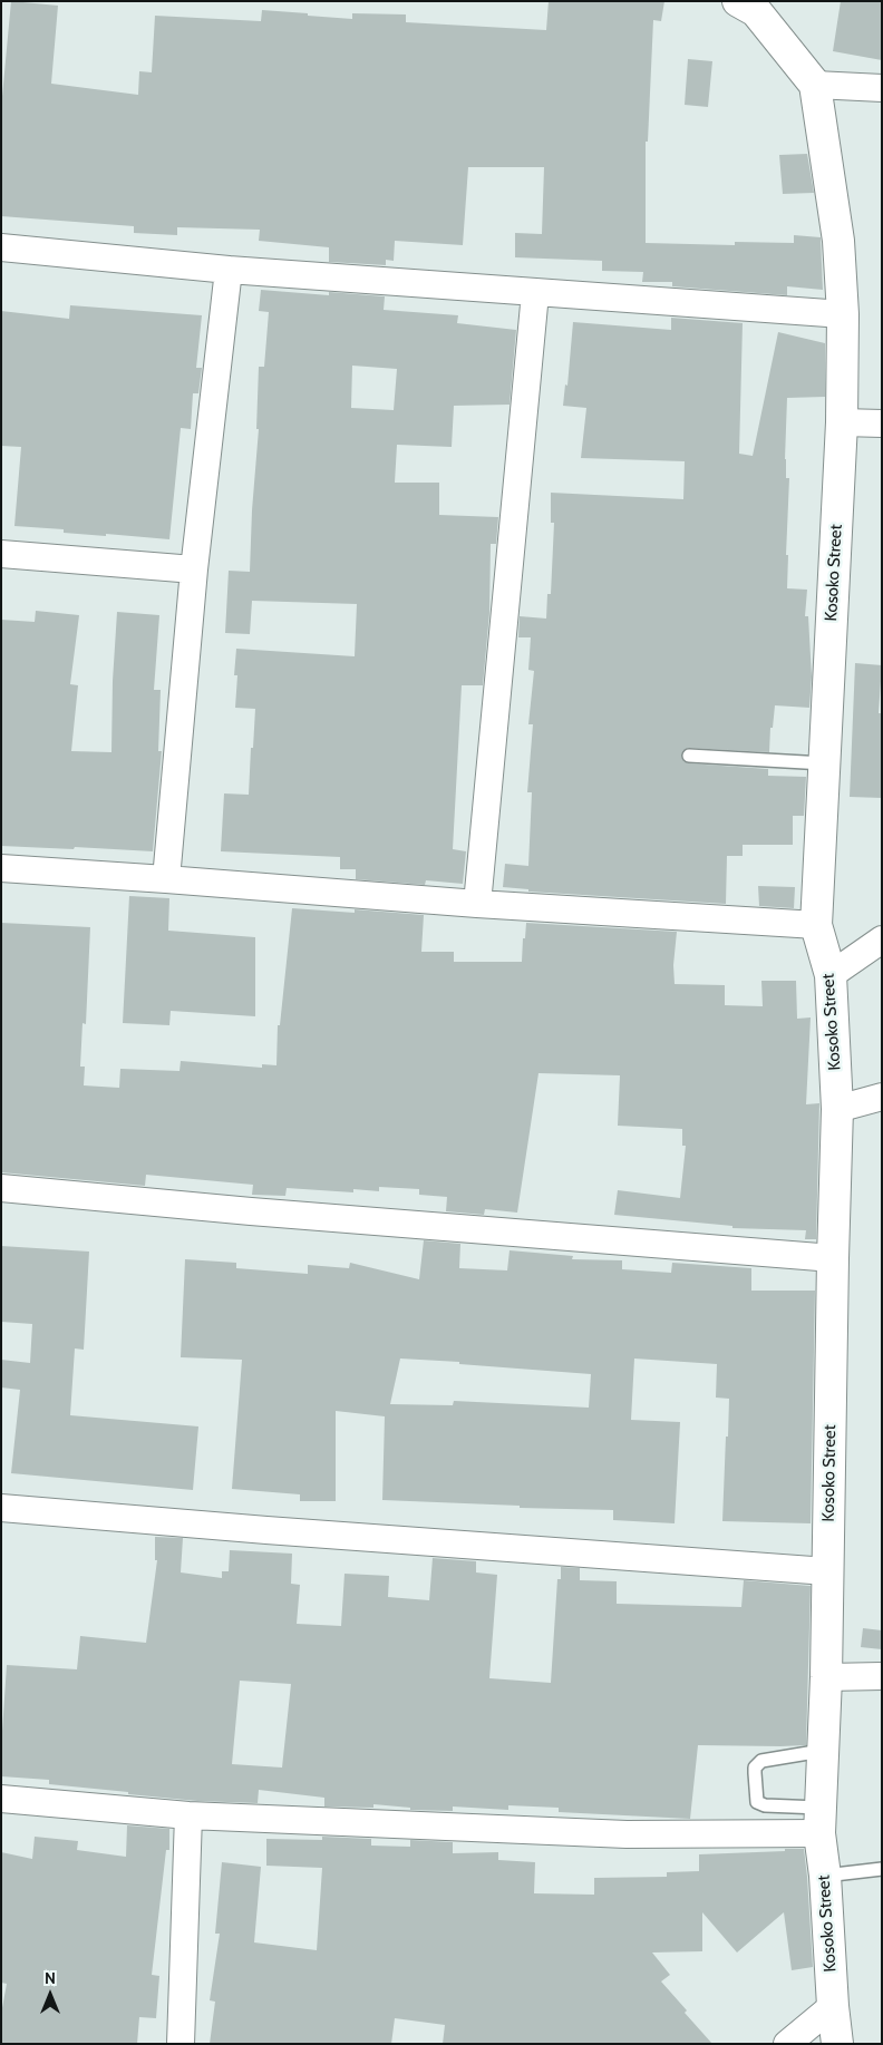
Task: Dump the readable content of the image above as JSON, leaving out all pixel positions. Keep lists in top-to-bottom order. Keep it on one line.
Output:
{"streets":{"street":["Kosoko Street"]},"north":"top"}
